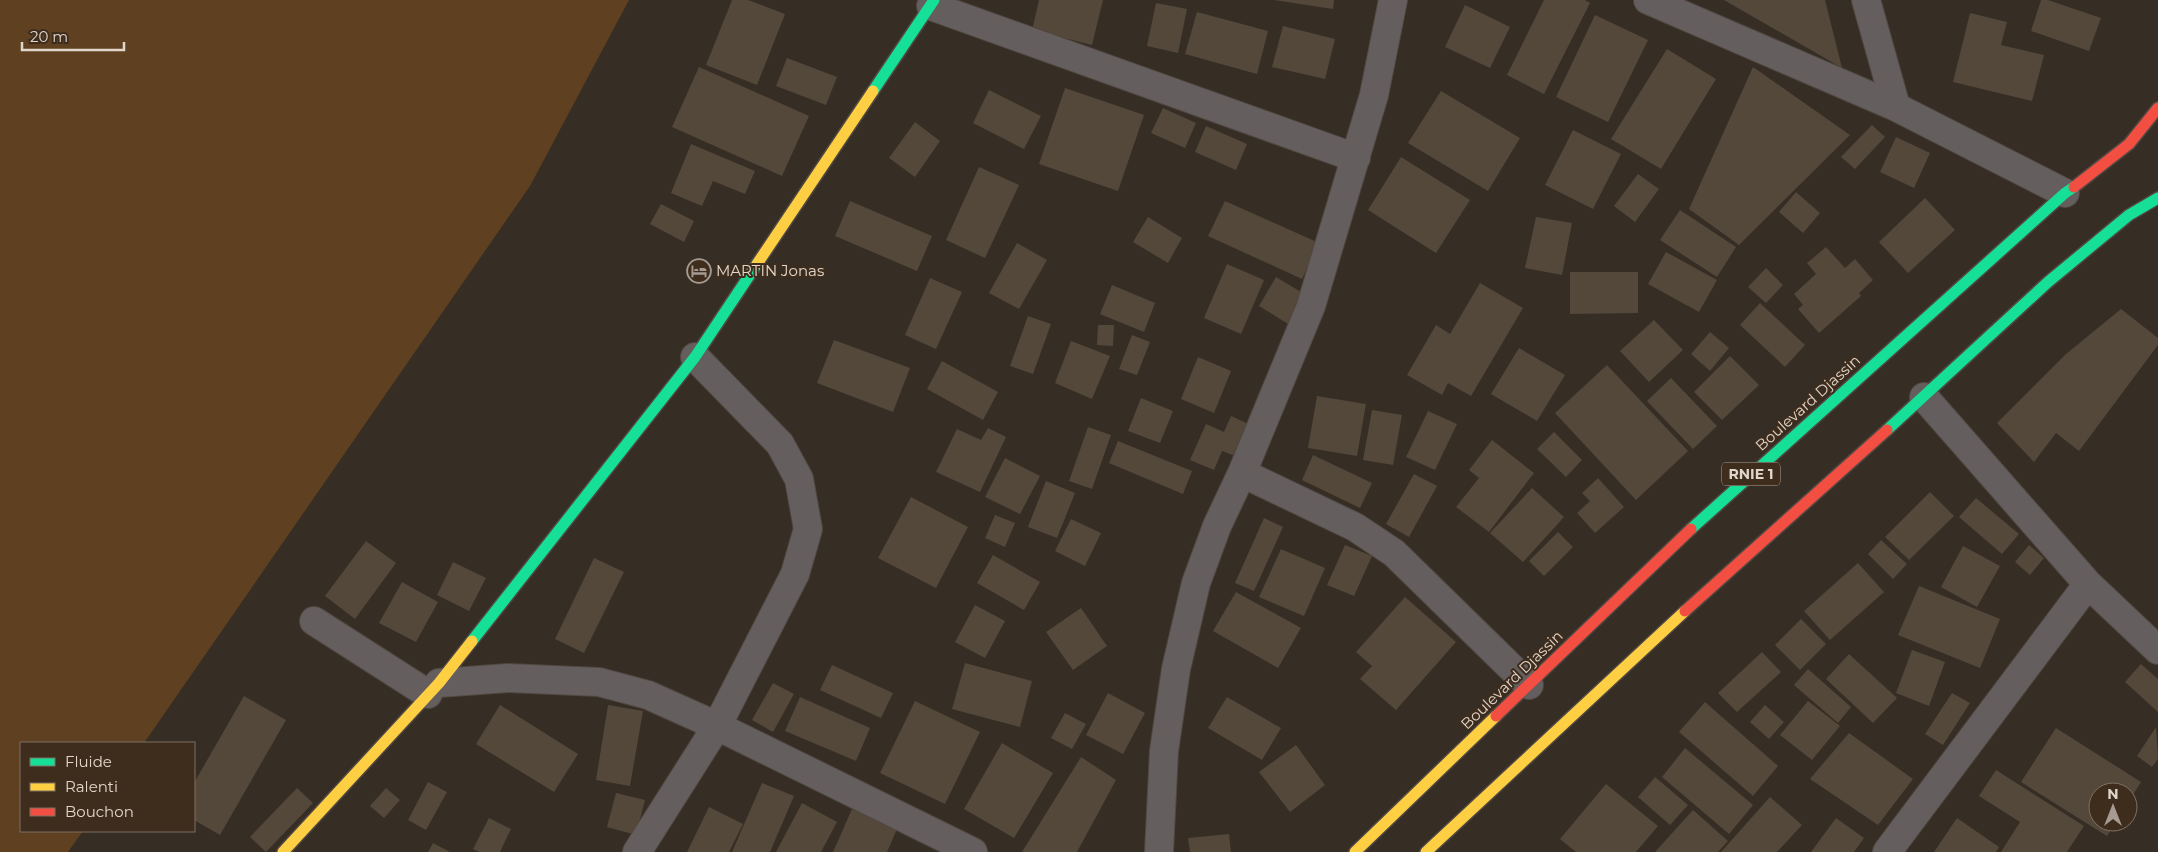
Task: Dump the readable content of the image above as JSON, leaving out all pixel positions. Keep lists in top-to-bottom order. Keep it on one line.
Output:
{"streets":{"main road":["Boulevard Djassin","RNIE 1"]},"places":{"hotel":["MARTIN Jonas"]},"legend":["Fluide","Ralenti","Bouchon"],"scale_bar":"20 m","north":"top"}
